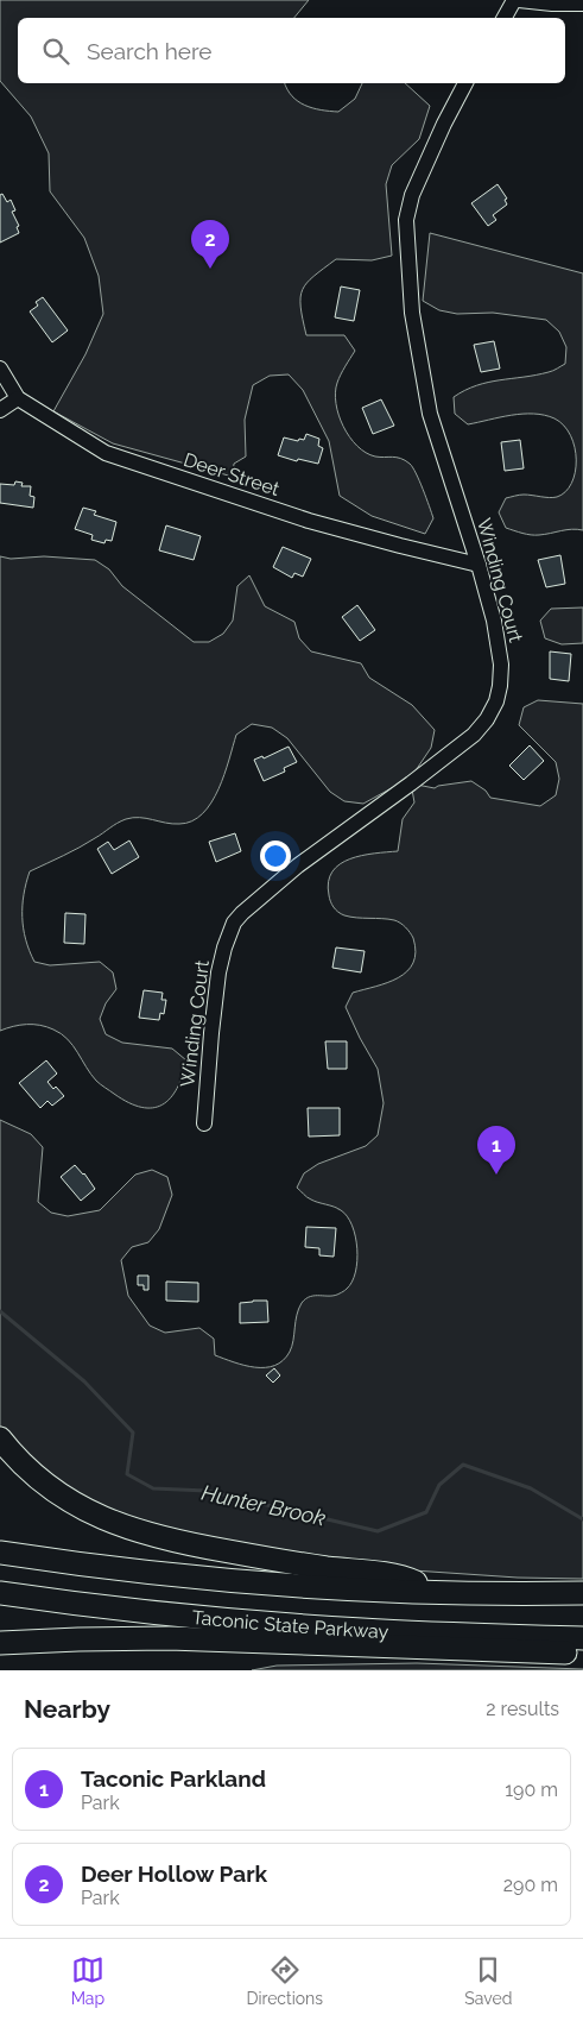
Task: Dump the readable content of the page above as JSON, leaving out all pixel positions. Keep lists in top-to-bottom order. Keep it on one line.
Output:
{"streets":{"highway":["Taconic State Parkway"],"street":["Deer Street","Winding Court"]},"crossings":[["Deer Street","Winding Court"]],"water":["Hunter Brook"],"page":{"search":"Search here","pins":["2","1"],"heading":["Nearby","2 results"],"list":[{"mark":"1","name":"Taconic Parkland","note":"Park","value":"190 m"},{"mark":"2","name":"Deer Hollow Park","note":"Park","value":"290 m"}],"nav":["Map","Directions","Saved"]}}
